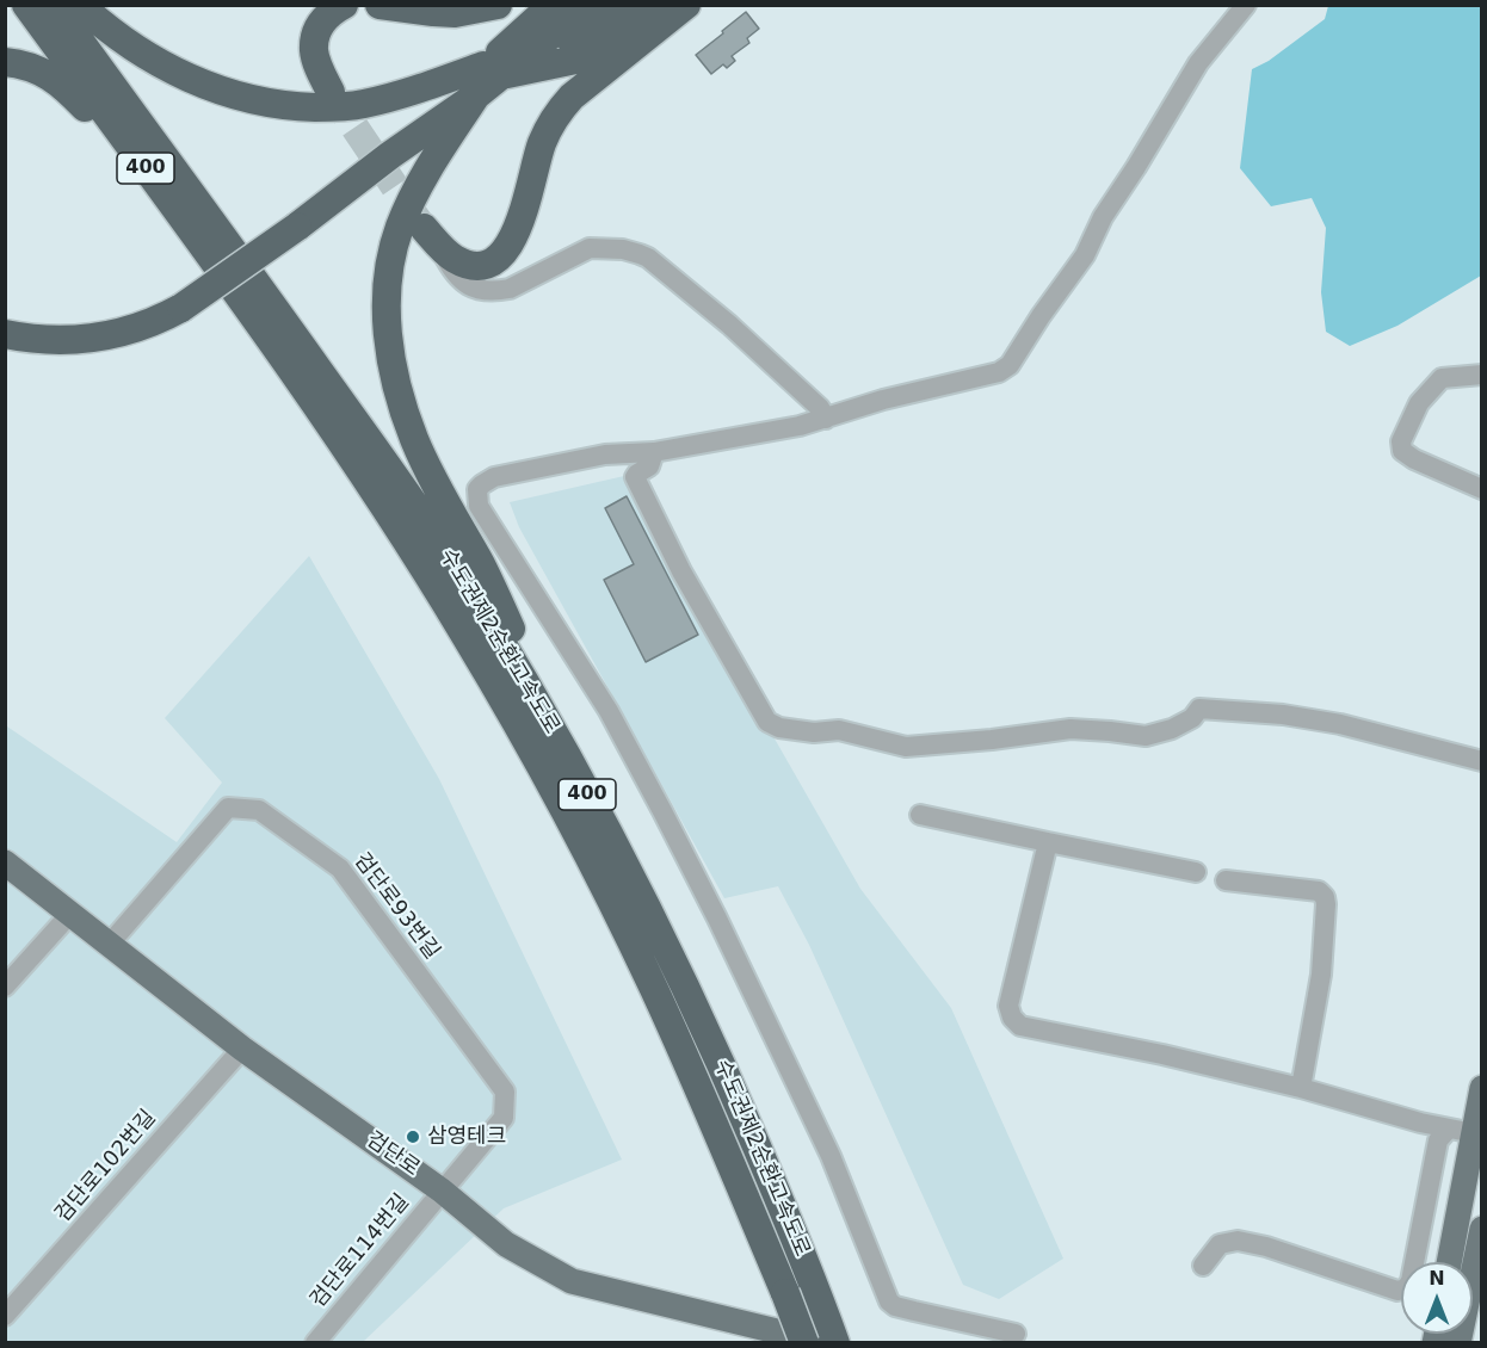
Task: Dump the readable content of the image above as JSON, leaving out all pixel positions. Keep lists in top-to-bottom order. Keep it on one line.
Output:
{"streets":{"highway":["400","수도권제2순환고속도로"],"main road":["검단로"],"lane":["검단로93번길","검단로102번길","검단로114번길"]},"crossings":[["수도권제2순환고속도로","검단로"],["검단로93번길","검단로"],["검단로93번길","검단로114번길"],["검단로","검단로102번길"],["검단로","검단로114번길"]],"places":["삼영테크"],"north":"top"}
